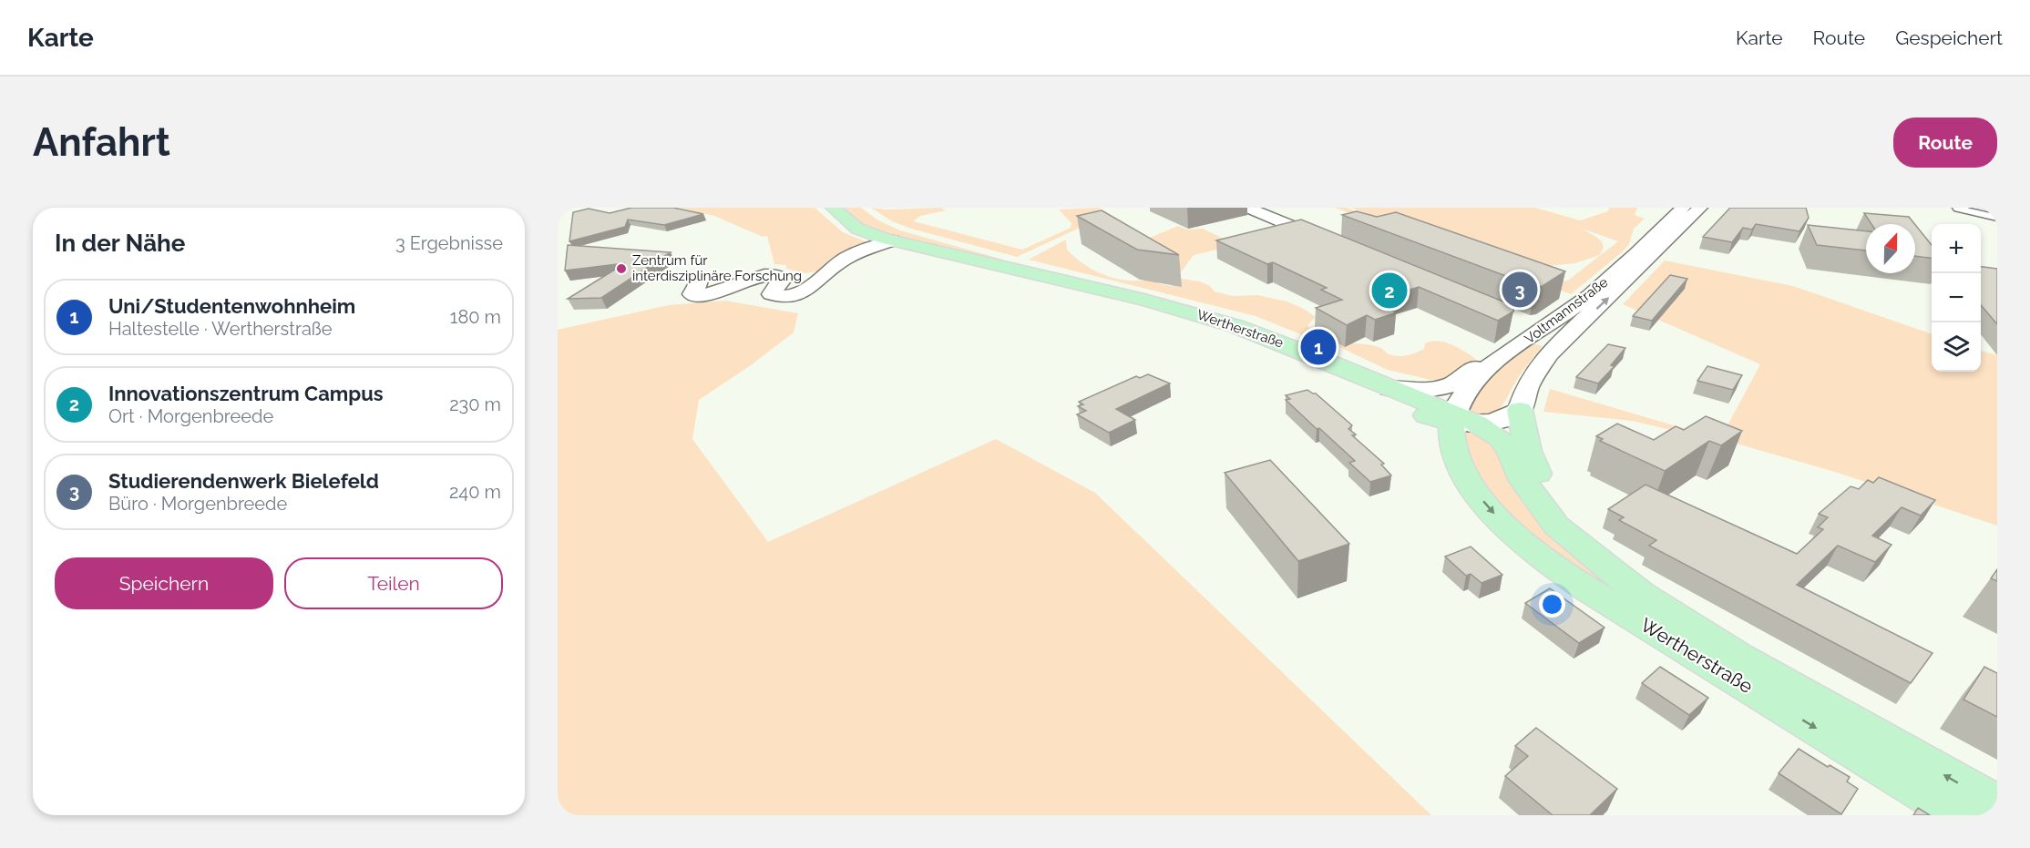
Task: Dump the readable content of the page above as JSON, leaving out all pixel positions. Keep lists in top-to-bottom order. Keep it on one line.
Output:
{"streets":{"main road":["Wertherstraße"],"street":["Voltmannstraße"]},"crossings":[["Voltmannstraße","Wertherstraße"]],"places":["Zentrum für interdisziplinäre Forschung"],"north":"top","page":{"header":"Karte","nav":["Karte","Route","Gespeichert"],"buttons":["Route",["Speichern","Teilen"]],"title":"Anfahrt","heading":["In der Nähe","3 Ergebnisse"],"map_buttons":["+","−"],"pins":["3","2","1"],"list":[{"mark":"1","name":"Uni/Studentenwohnheim","note":"Haltestelle · Wertherstraße","value":"180 m"},{"mark":"2","name":"Innovationszentrum Campus","note":"Ort · Morgenbreede","value":"230 m"},{"mark":"3","name":"Studierendenwerk Bielefeld","note":"Büro · Morgenbreede","value":"240 m"}]}}
